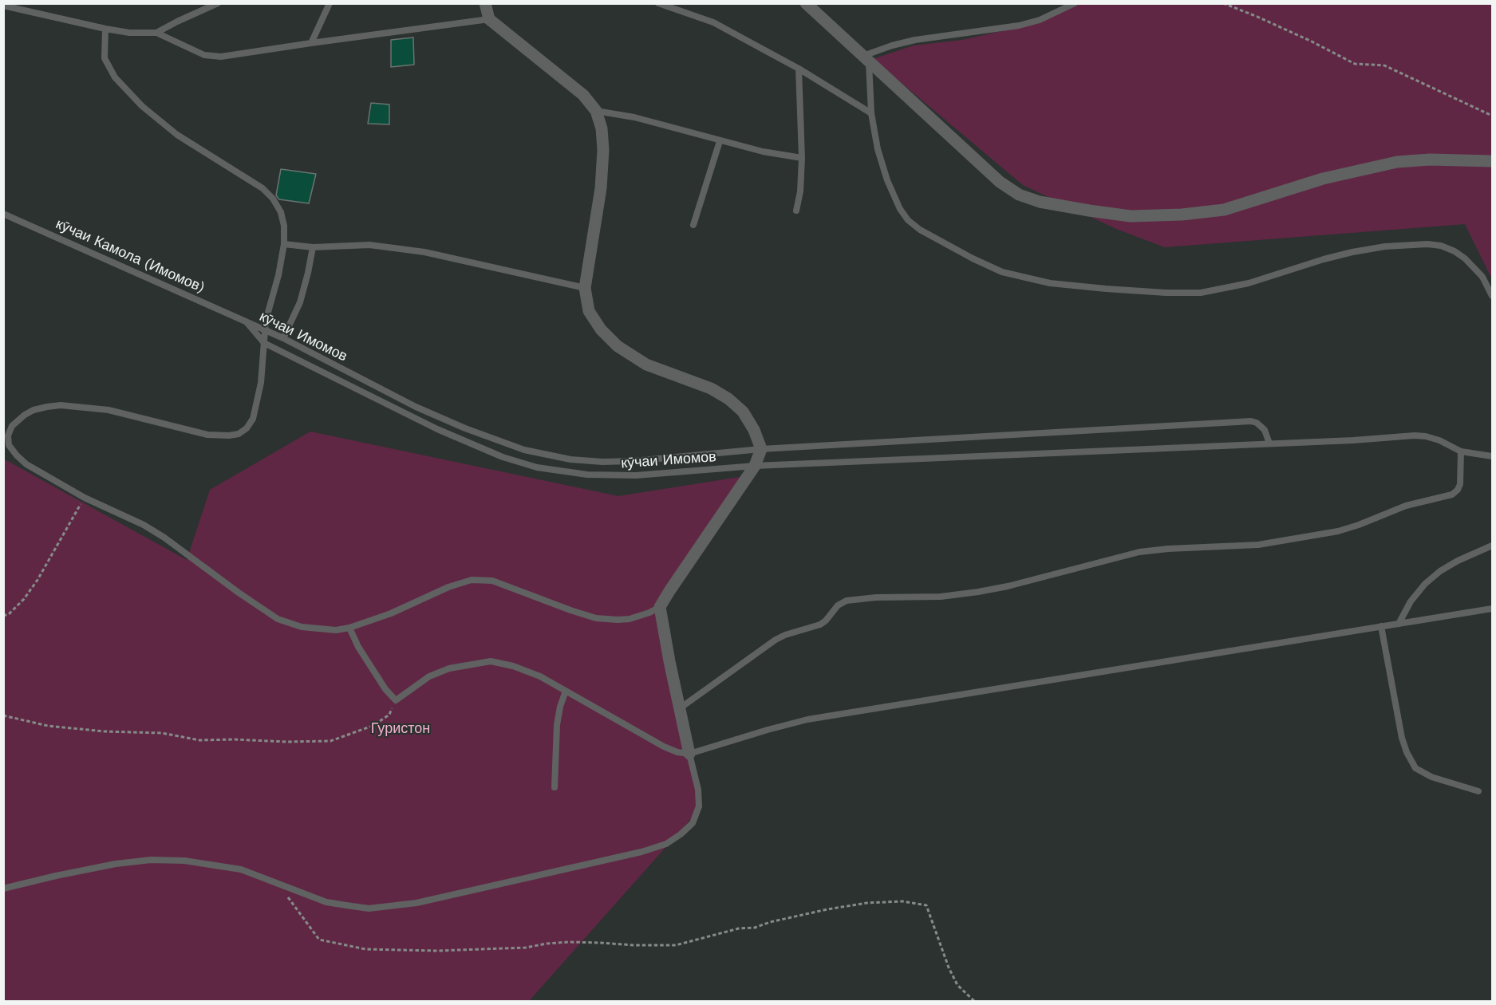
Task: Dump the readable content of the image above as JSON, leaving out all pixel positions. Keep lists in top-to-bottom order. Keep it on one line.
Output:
{"streets":{"lane":["кӯчаи Камола (Имомов)","кӯчаи Имомов"]},"crossings":[["кӯчаи Камола (Имомов)","кӯчаи Имомов"]],"parks":["Гуристон"]}
